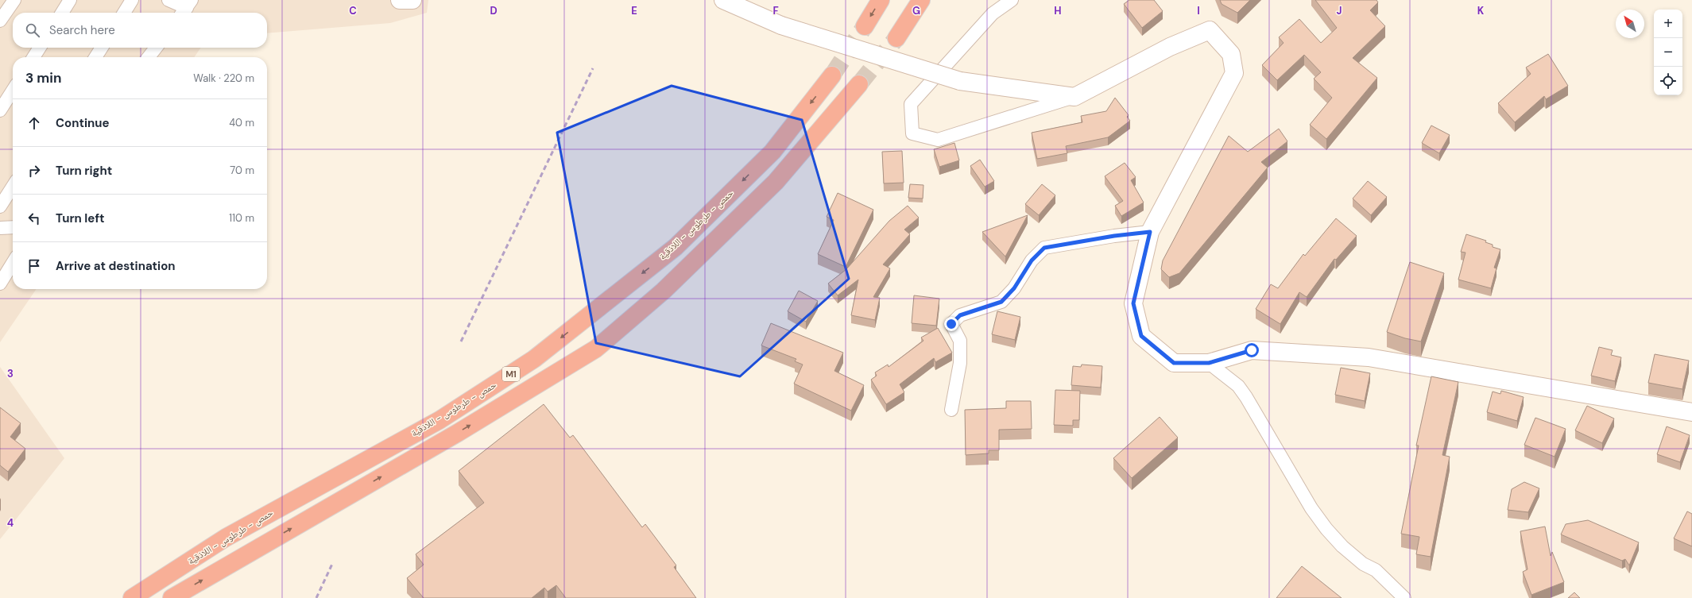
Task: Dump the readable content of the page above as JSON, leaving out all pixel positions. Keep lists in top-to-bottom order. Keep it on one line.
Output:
{"streets":{"highway":["حمص - طرطوس - اللاذقية","M1"]},"north":"top left","page":{"map_buttons":["+","−"],"search":"Search here","heading":["3 min","Walk · 220 m"],"list":[["Continue","40 m"],["Turn right","70 m"],["Turn left","110 m"],"Arrive at destination"]},"grid":{"columns":["C","D","E","F","G","H","I","J","K"],"rows":["3","4"]}}
